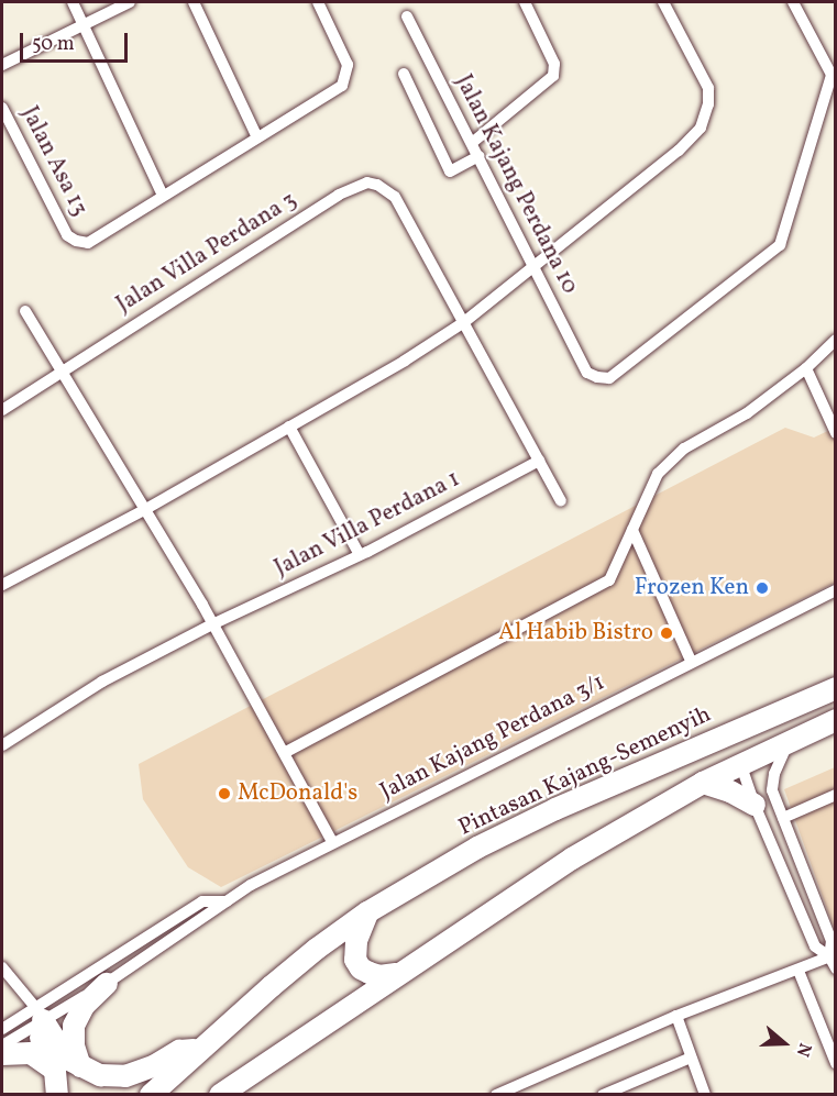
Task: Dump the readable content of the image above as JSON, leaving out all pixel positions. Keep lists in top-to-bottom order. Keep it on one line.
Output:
{"streets":{"highway":["Pintasan Kajang-Semenyih"],"street":["Jalan Asa 13","Jalan Kajang Perdana 10","Jalan Villa Perdana 3","Jalan Villa Perdana 1","Jalan Kajang Perdana 3/1"]},"places":["Frozen Ken","Al Habib Bistro","McDonald's"],"scale_bar":"50 m","north":"right"}
